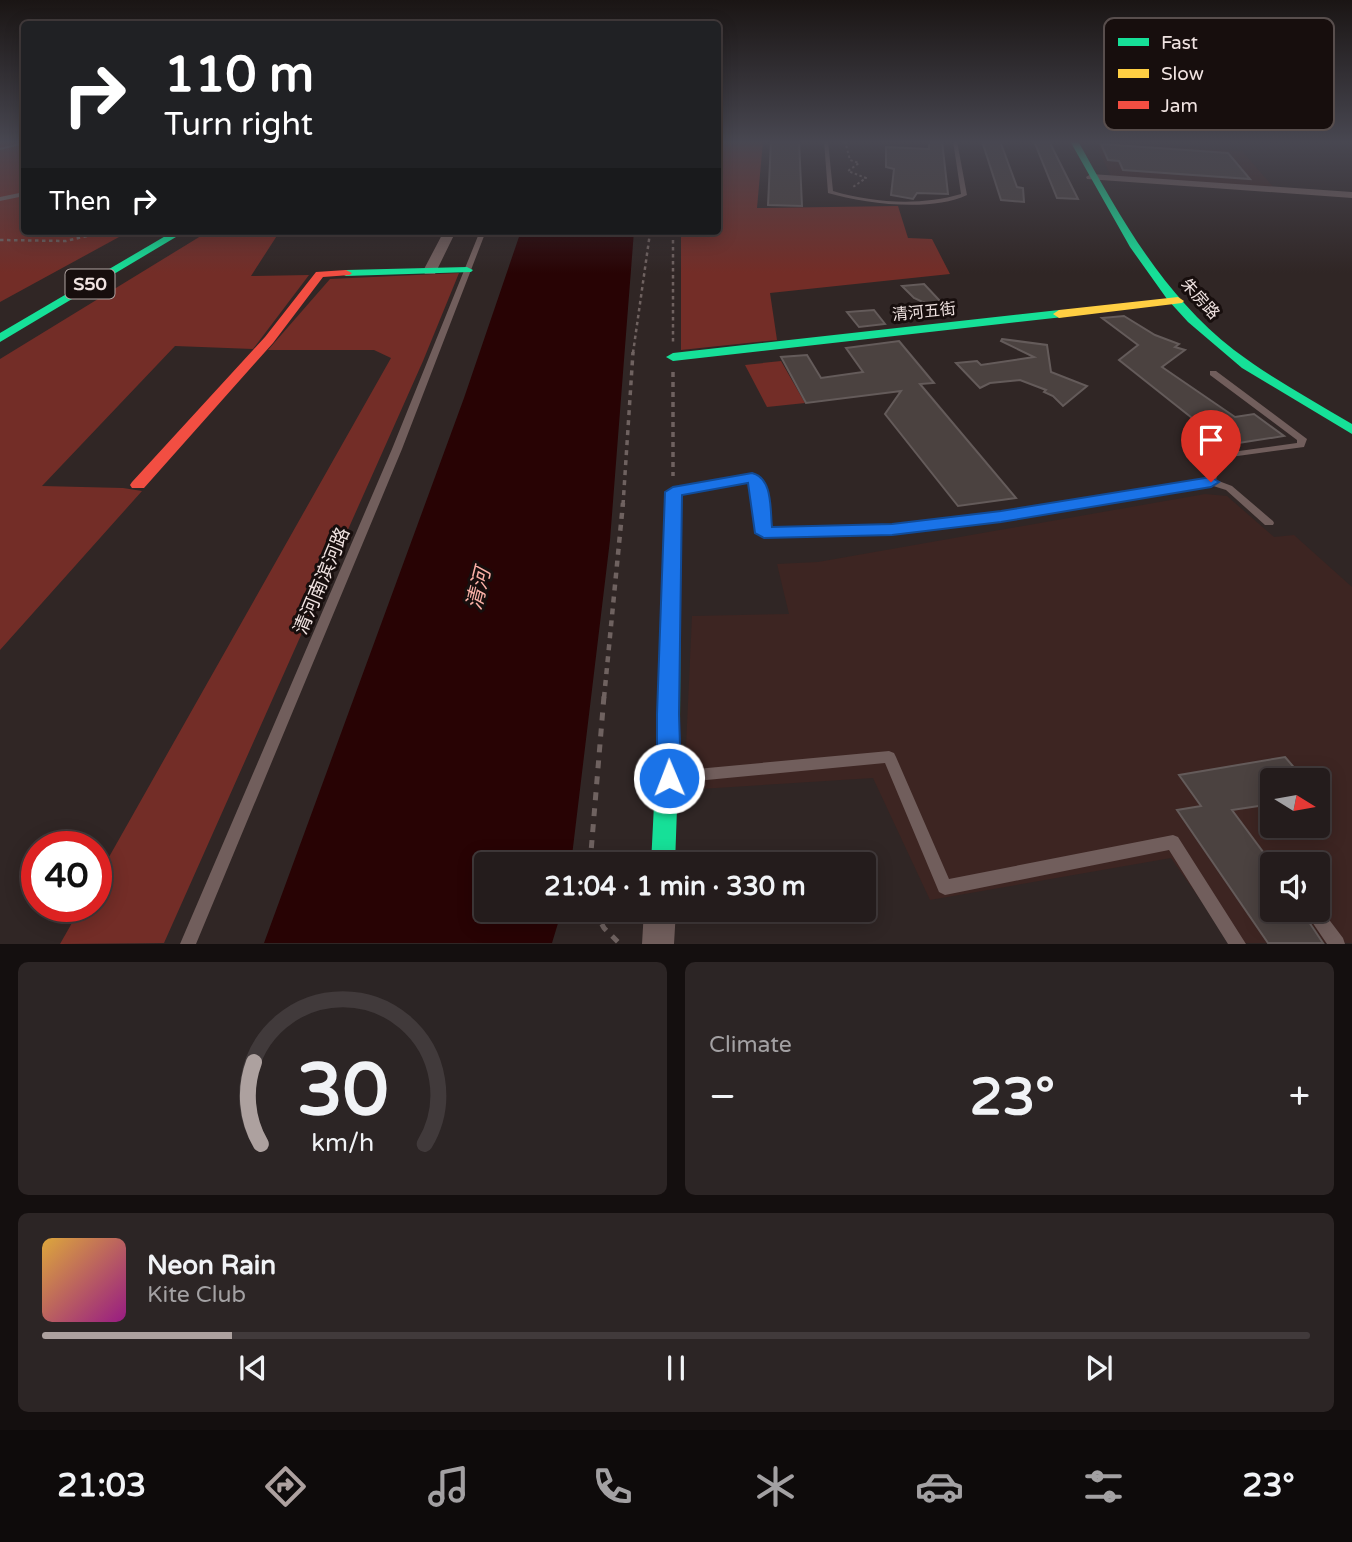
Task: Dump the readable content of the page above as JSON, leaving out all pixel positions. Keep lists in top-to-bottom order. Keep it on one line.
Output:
{"streets":{"main road":["S50","朱房路","清河五街"],"lane":["清河南滨河路"]},"crossings":[["朱房路","清河五街"]],"water":["清河"],"legend":["Fast","Slow","Jam"],"north":"right","page":{"turn":["110 m","Turn right"],"then":"Then","limit":"40","trip":"21:04 · 1 min · 330 m","tile":"Climate","heat":["−","23°","+"],"song":["Neon Rain","Kite Club"],"tabs":["21:03","23°"],"gauge":["30","km/h"]}}
